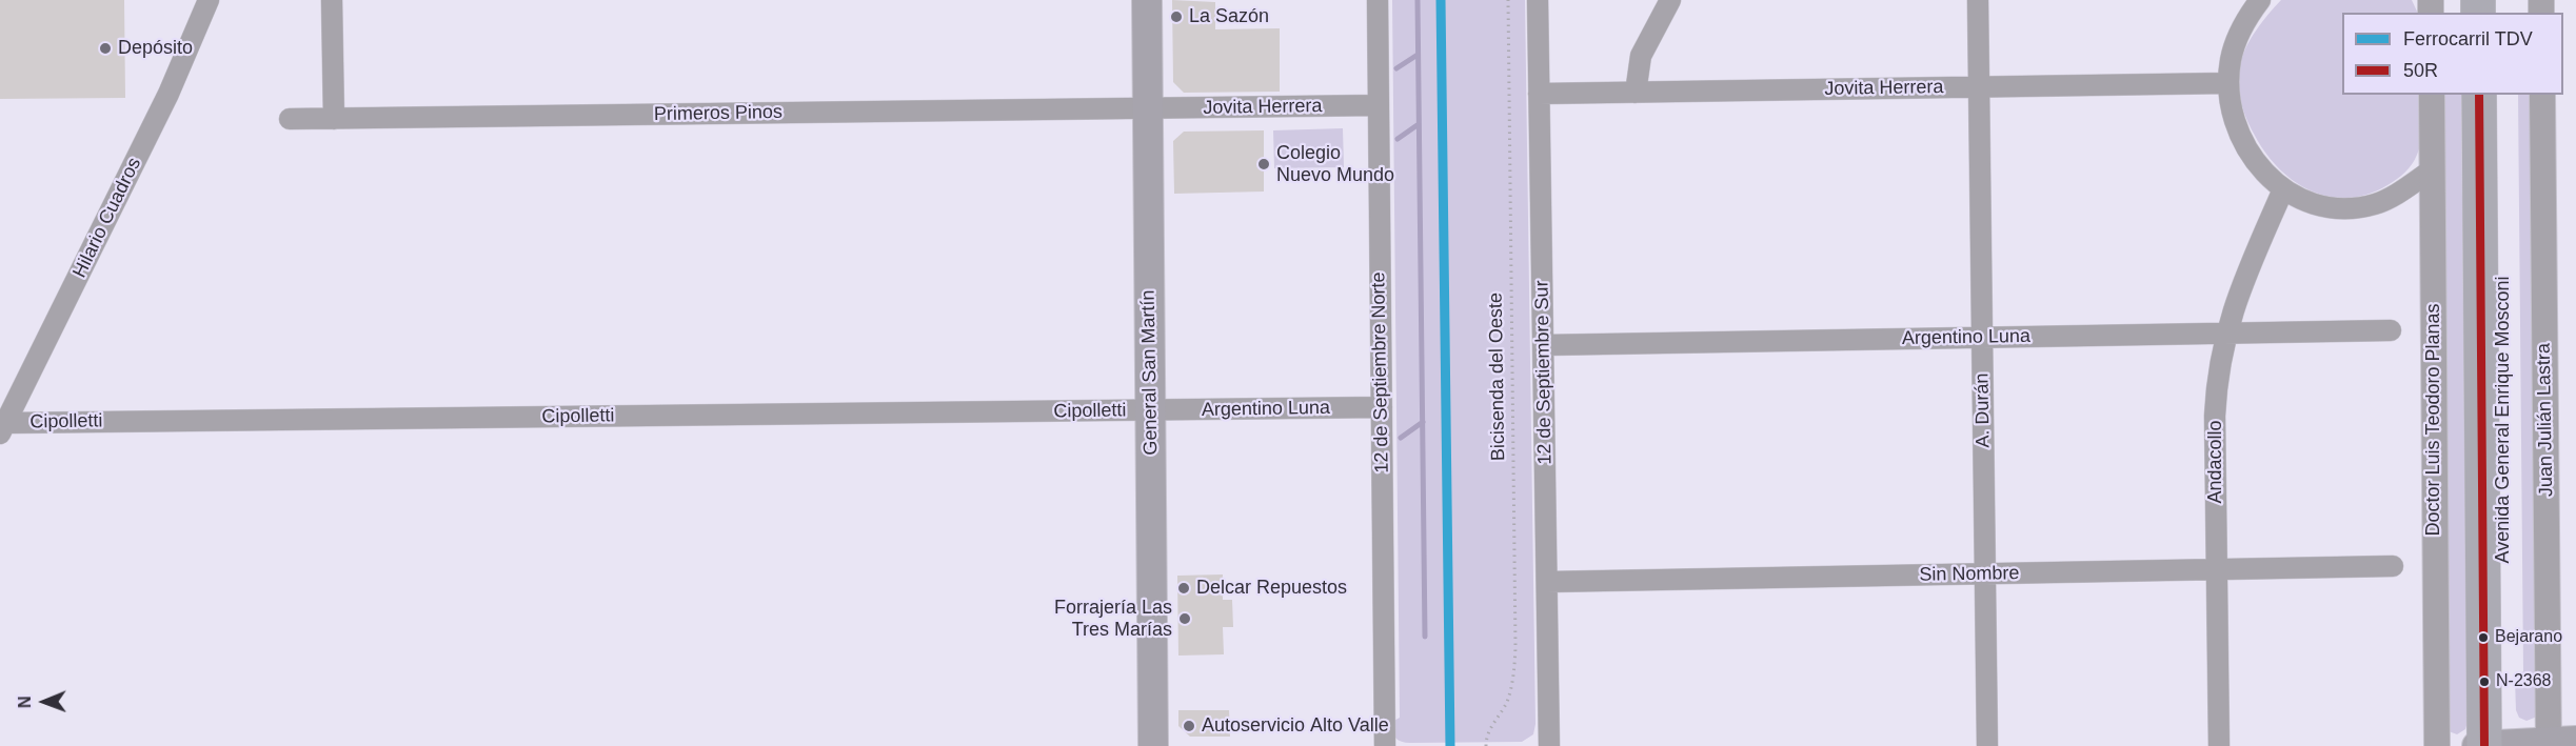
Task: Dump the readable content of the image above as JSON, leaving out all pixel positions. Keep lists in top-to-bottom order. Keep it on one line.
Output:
{"streets":{"highway":["Avenida General Enrique Mosconi"],"main road":["General San Martín"],"street":["Jovita Herrera","Primeros Pinos","Hilario Cuadros","Argentino Luna","12 de Septiembre Norte","12 de Septiembre Sur","A. Durán","Cipolletti","Doctor Luis Teodoro Planas","Juan Julián Lastra","Andacollo","Sin Nombre"],"path":["Bicisenda del Oeste"]},"crossings":[["Jovita Herrera","Primeros Pinos"],["Jovita Herrera","General San Martín"],["Jovita Herrera","12 de Septiembre Norte"],["Jovita Herrera","12 de Septiembre Sur"],["Jovita Herrera","A. Durán"],["Primeros Pinos","General San Martín"],["Hilario Cuadros","Cipolletti"],["Argentino Luna","General San Martín"],["Argentino Luna","12 de Septiembre Norte"],["Argentino Luna","12 de Septiembre Sur"],["Argentino Luna","A. Durán"],["Argentino Luna","Cipolletti"],["Argentino Luna","Andacollo"],["General San Martín","Cipolletti"],["12 de Septiembre Sur","Sin Nombre"],["A. Durán","Sin Nombre"],["Andacollo","Sin Nombre"]],"places":["La Sazón","Depósito","Colegio Nuevo Mundo","Delcar Repuestos","Forrajería Las Tres Marías","Bejarano","N-2368","Autoservicio Alto Valle"],"lines":["rail line TDV","transit line 50R"],"legend":["Ferrocarril TDV","50R"],"north":"left"}
